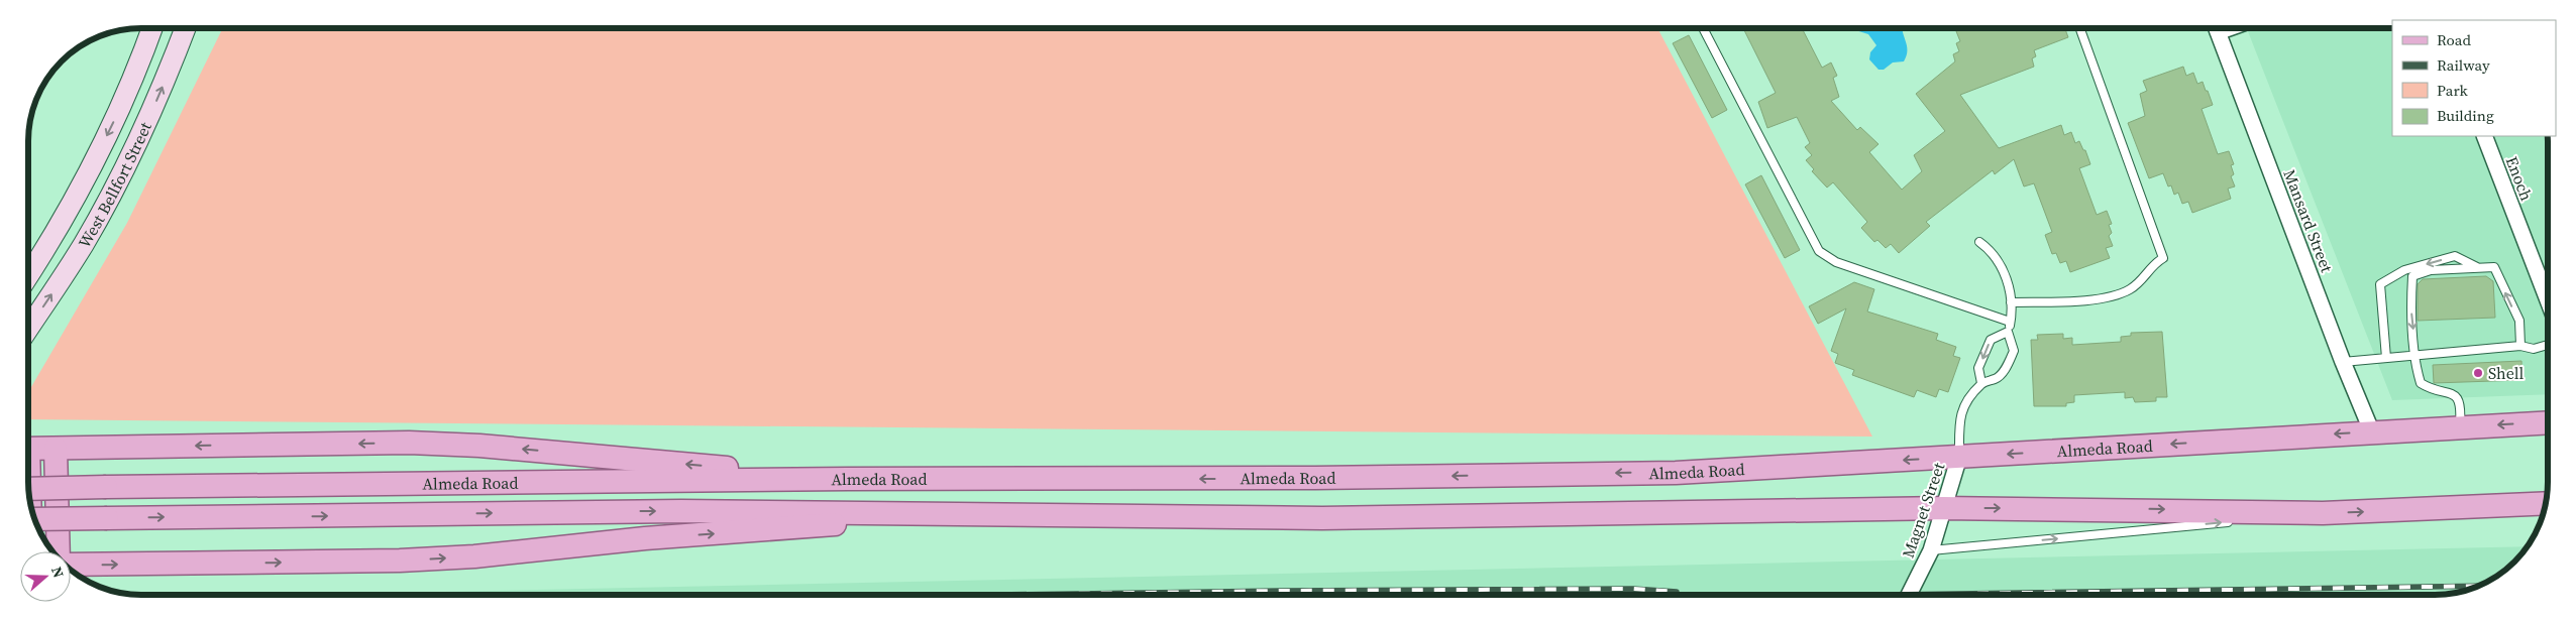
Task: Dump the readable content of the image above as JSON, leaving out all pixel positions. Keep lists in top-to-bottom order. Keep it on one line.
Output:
{"streets":{"main road":["West Bellfort Street","Almeda Road"],"street":["Enoch","Mansard Street","Magnet Street"]},"crossings":[["Mansard Street","Almeda Road"],["Almeda Road","Magnet Street"]],"places":["Shell"],"legend":["Road","Railway","Park","Building"],"north":"right"}
